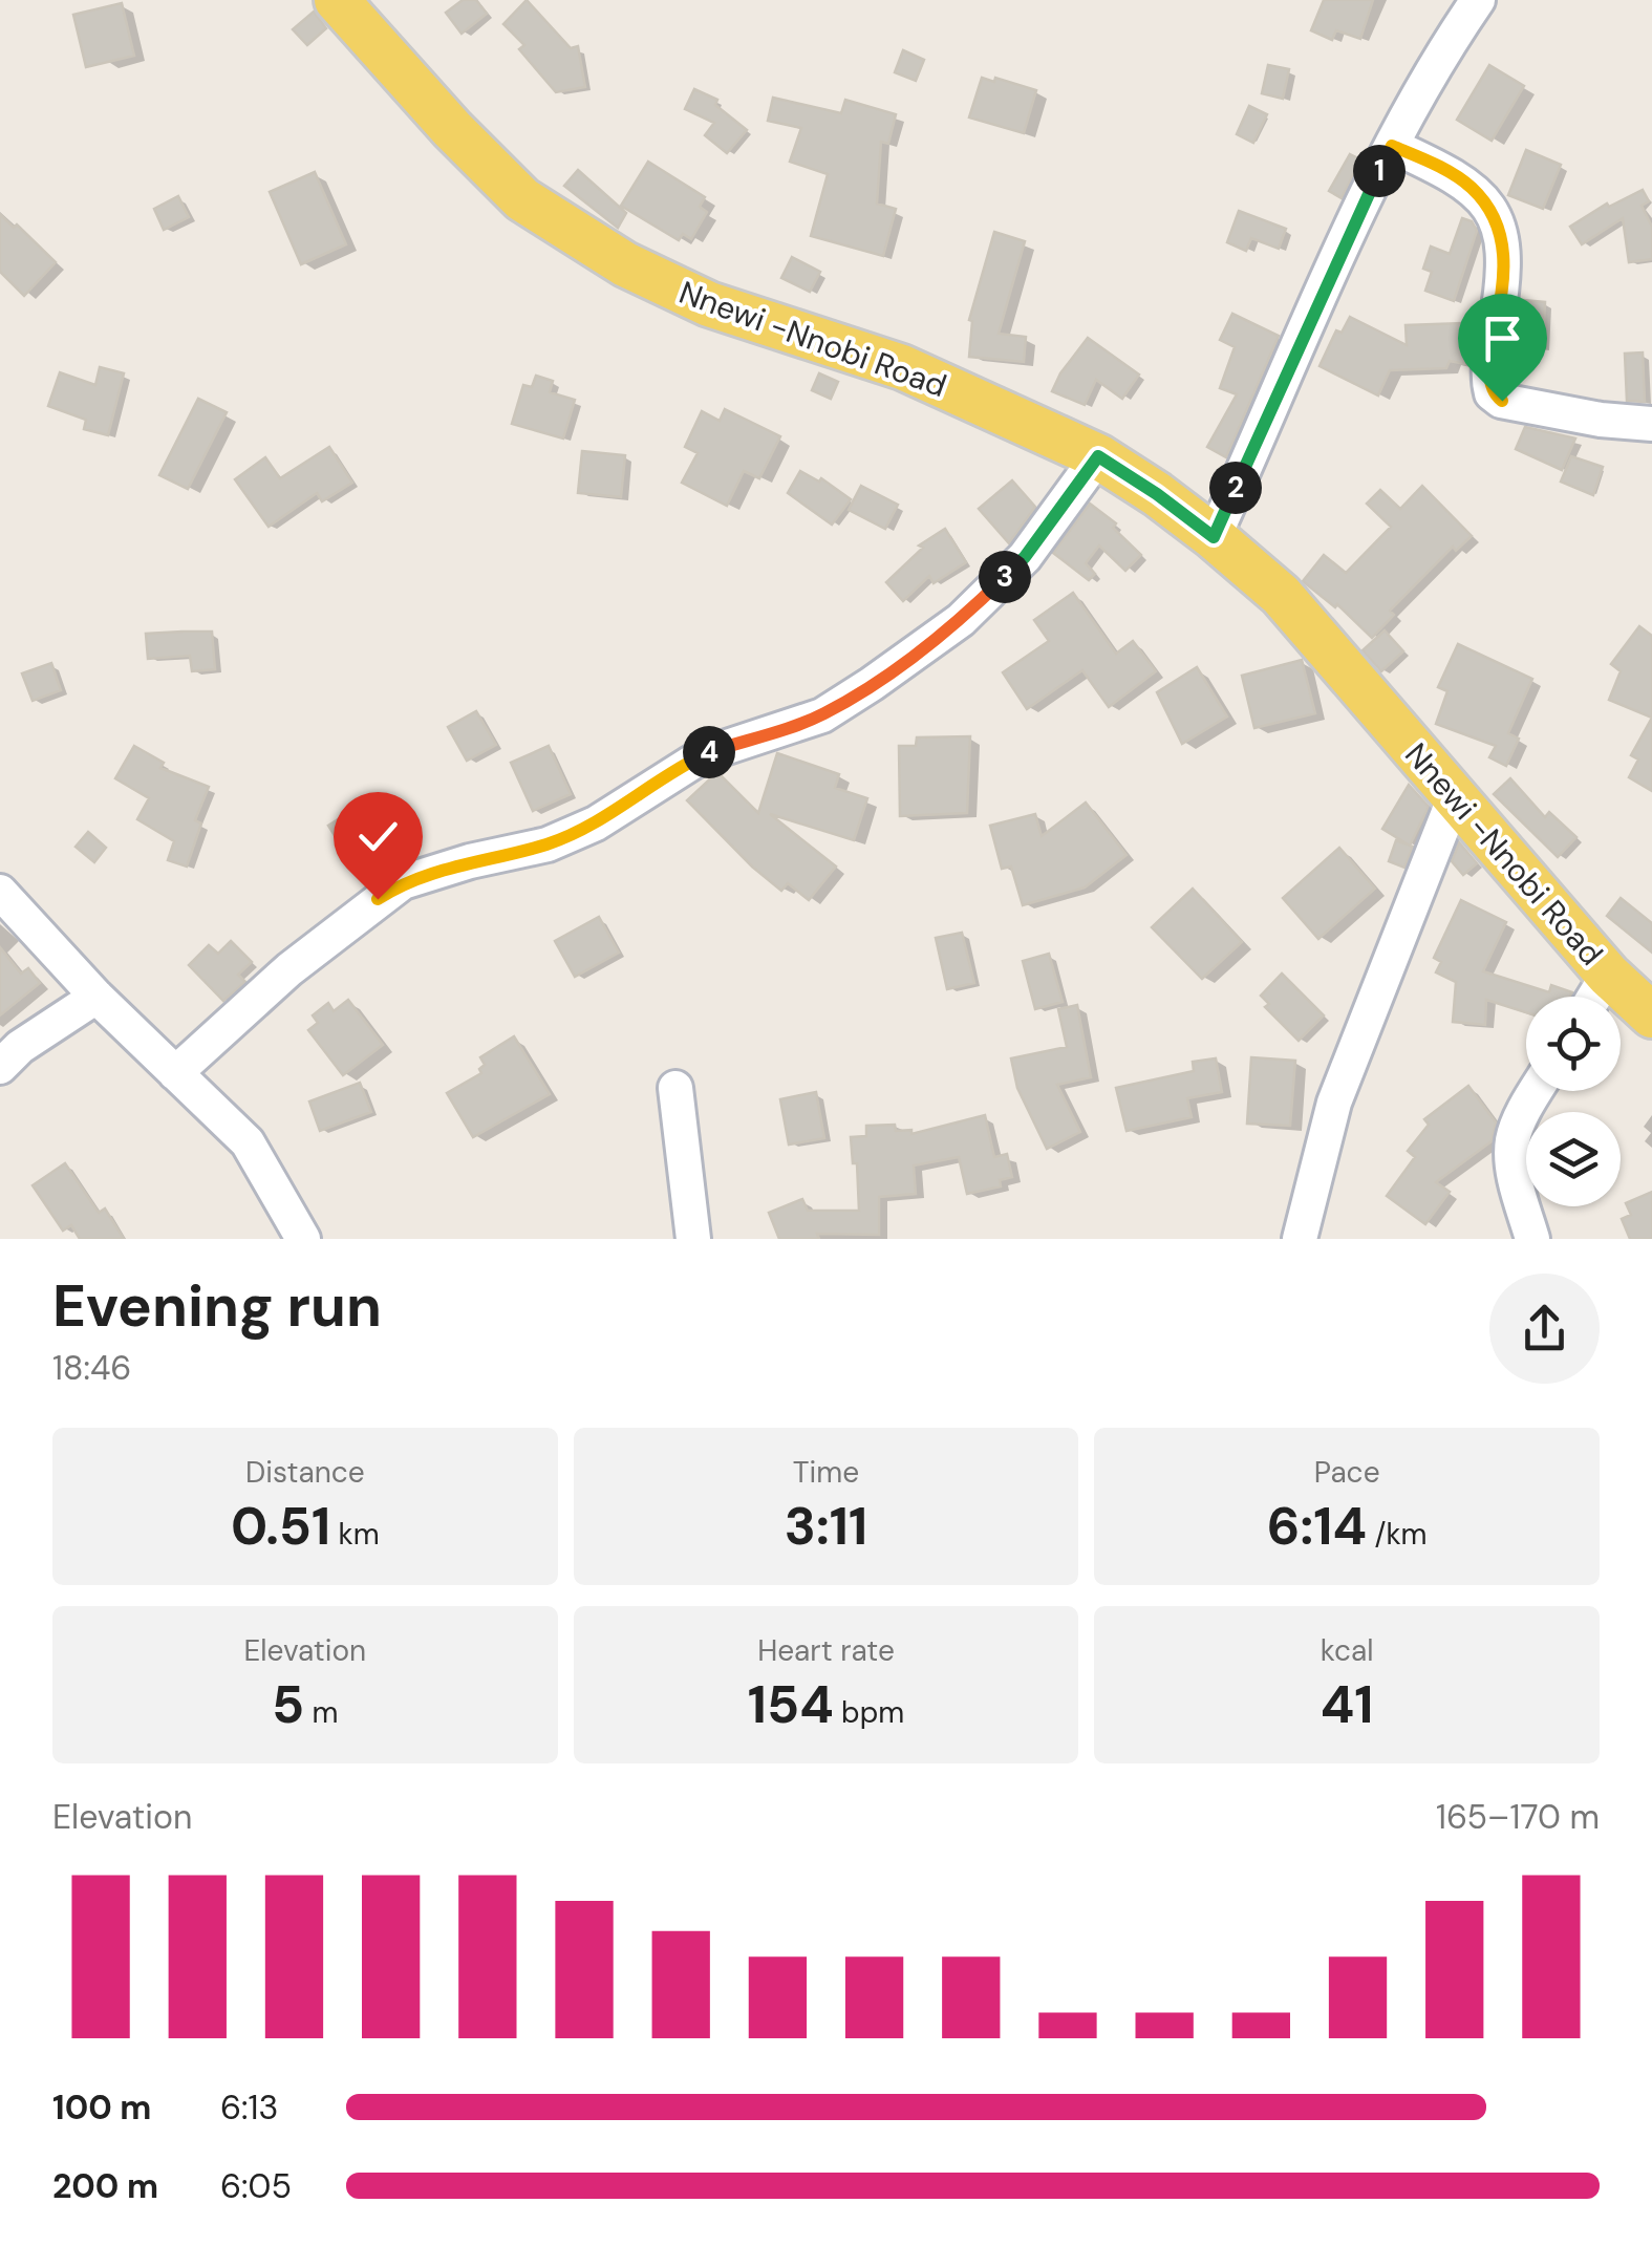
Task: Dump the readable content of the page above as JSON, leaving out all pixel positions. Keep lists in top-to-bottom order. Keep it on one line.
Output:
{"streets":{"main road":["Nnewi -Nnobi Road"]},"page":{"pins":["1","2","3","4"],"heading":["Evening run","18:46"],"stats":[["Distance","0.51 km"],["Time","3:11"],["Pace","6:14 /km"],["Elevation","5 m"],["Heart rate","154 bpm"],["kcal","41"]],"chart":["Elevation","165–170 m"],"list":[{"name":"100 m","note":"6:13"},{"name":"200 m","note":"6:05"}]}}
